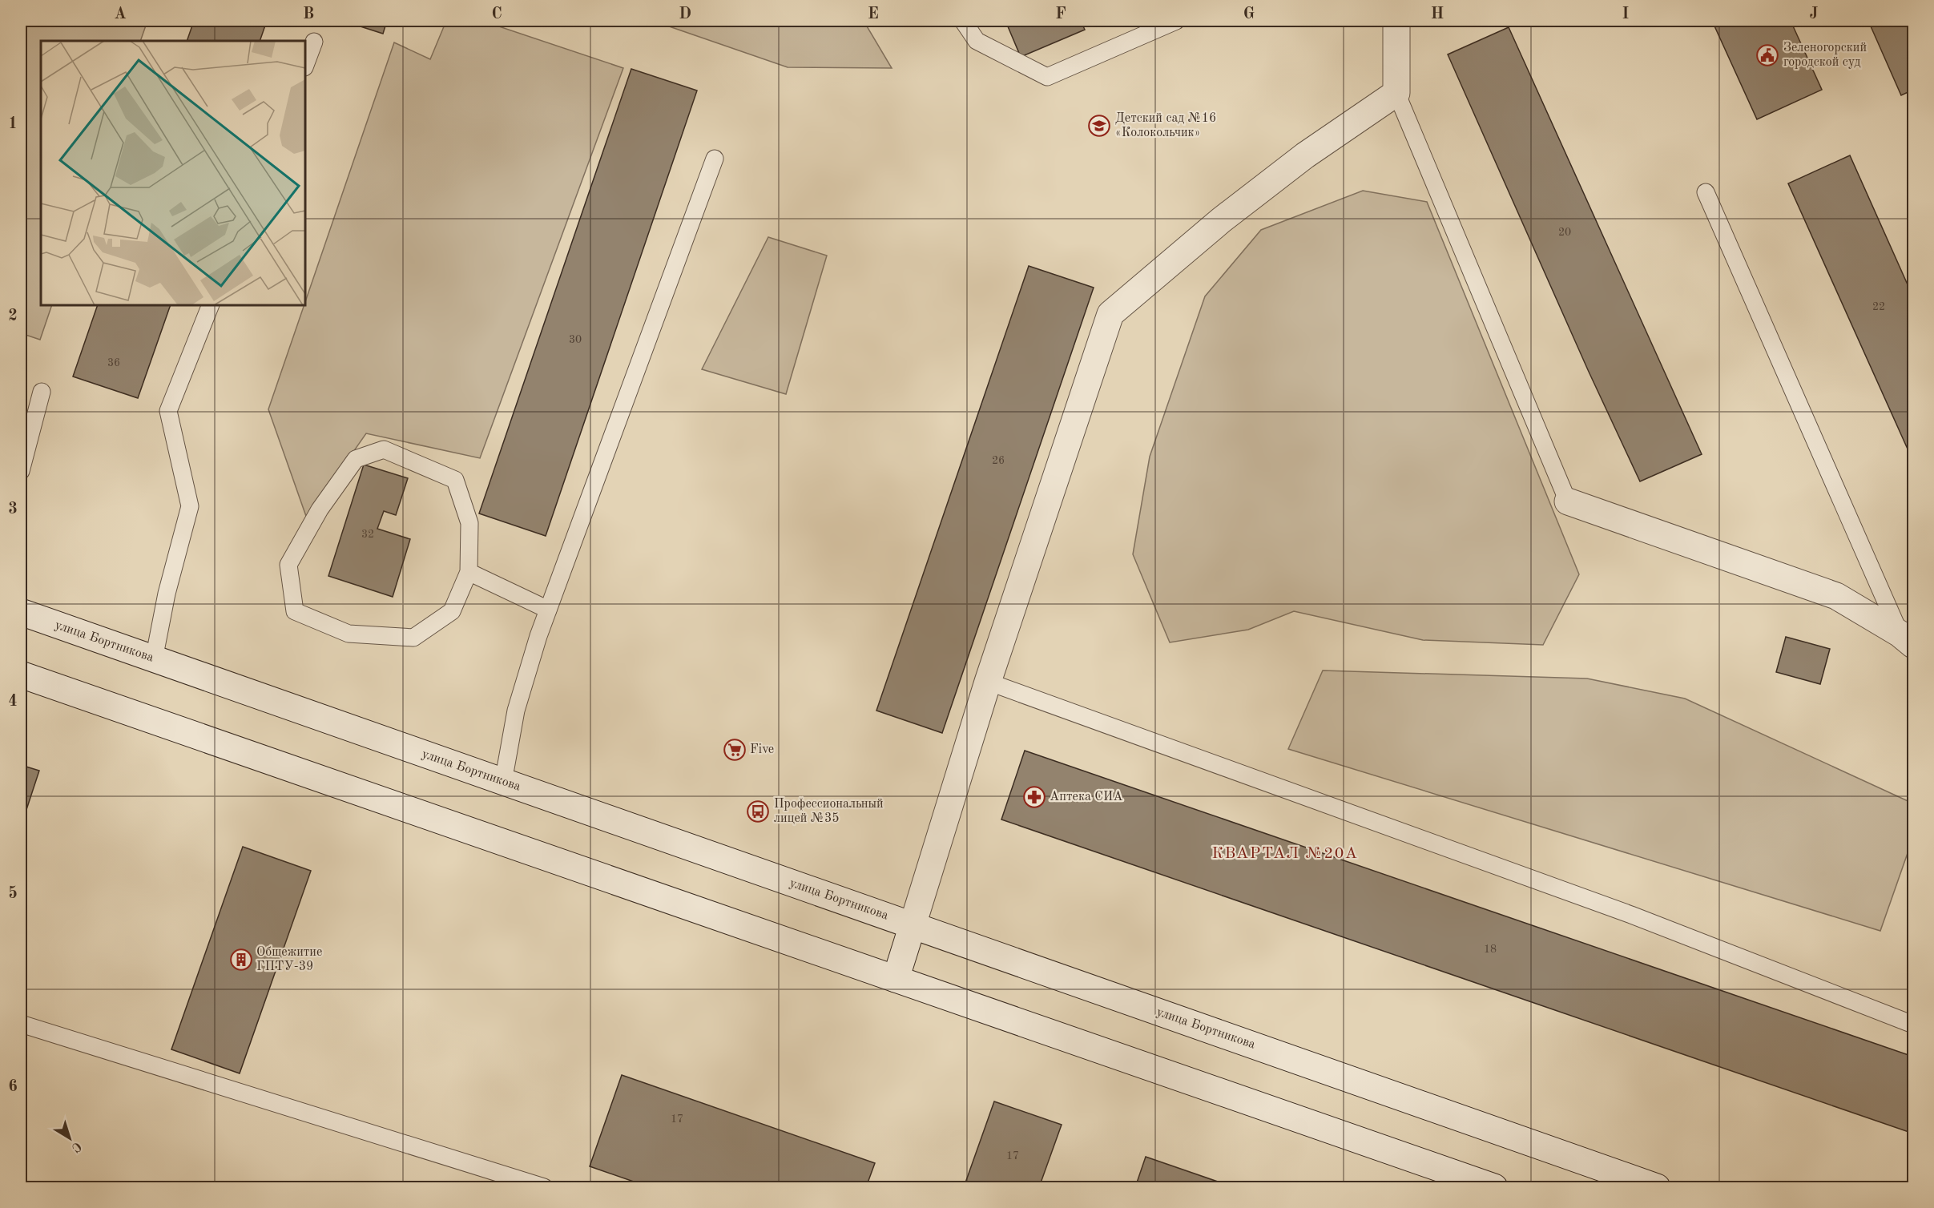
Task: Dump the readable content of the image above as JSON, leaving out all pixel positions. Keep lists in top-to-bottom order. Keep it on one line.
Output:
{"streets":{"main road":["улица Бортникова"]},"districts":["КВАРТАЛ №20А"],"places":{"public building":["Зеленогорский городской суд"],"school or university":["Детский сад №16 «Колокольчик»"],"supermarket":["Five"],"pharmacy":["Аптека СИА"],"bus stop":["Профессиональный лицей №35"],"building":["Общежитие ГПТУ-39"]},"house_numbers":["20","22","30","36","26","32","18","17","17"],"north":"bottom right","grid":{"columns":["A","B","C","D","E","F","G","H","I","J"],"rows":["1","2","3","4","5","6"]}}
